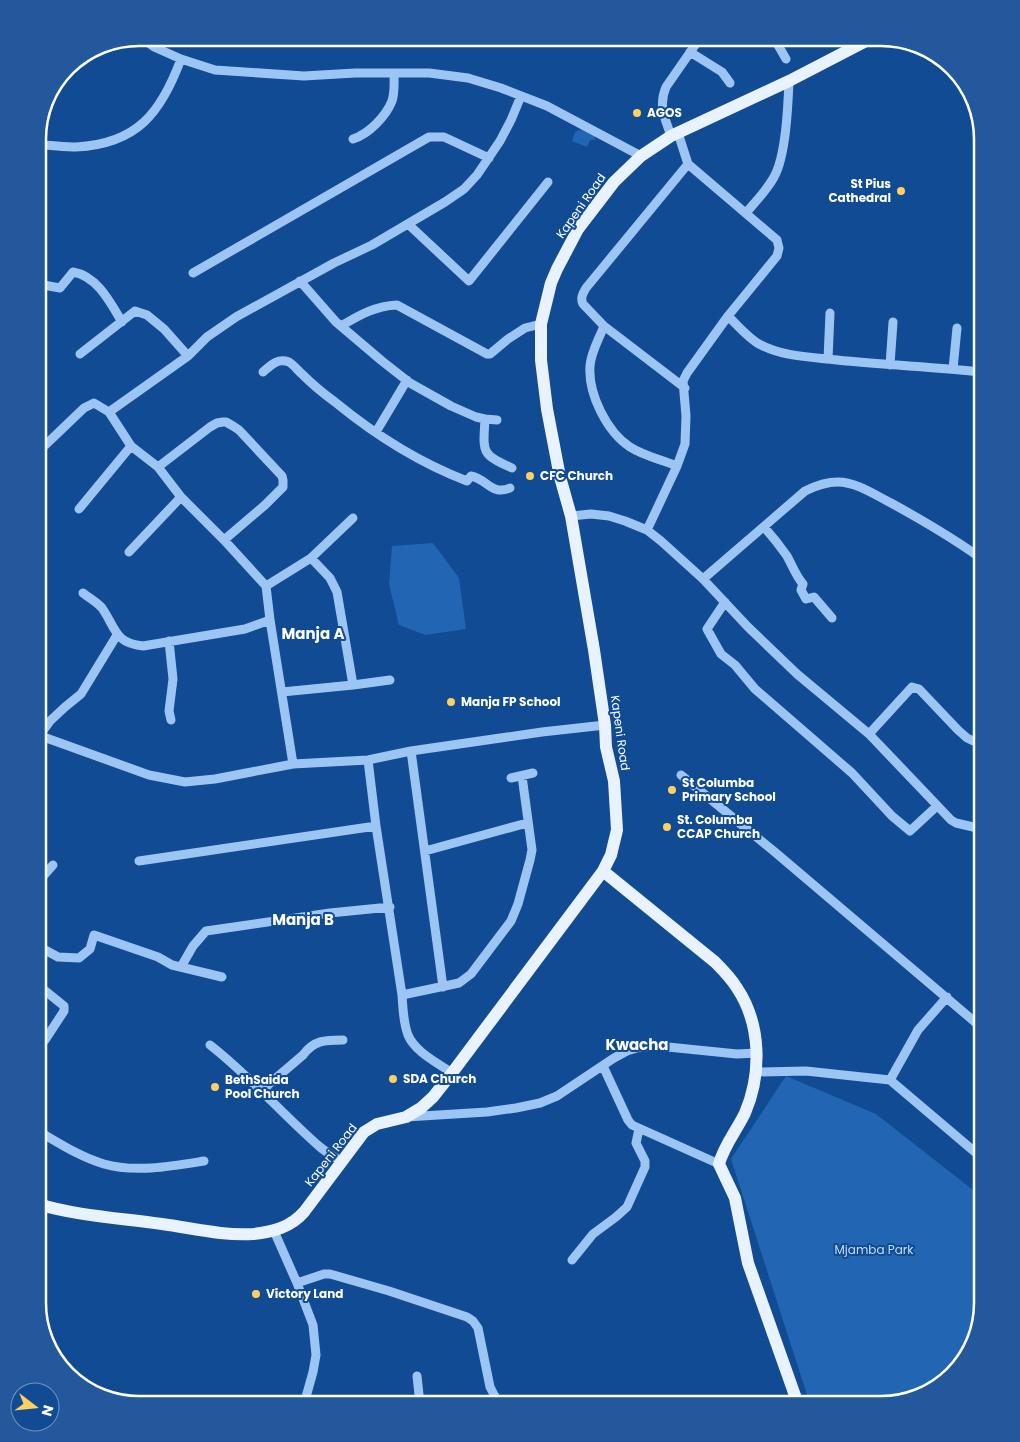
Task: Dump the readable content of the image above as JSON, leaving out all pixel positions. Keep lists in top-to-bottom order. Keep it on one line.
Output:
{"streets":{"main road":["Kapeni Road"]},"districts":["Manja A","Manja B","Kwacha"],"parks":["Mjamba Park"],"places":["AGOS","St Pius Cathedral","CFC Church","Manja FP School","St Columba Primary School","St. Columba CCAP Church","SDA Church","BethSaida Pool Church","Victory Land"],"north":"right"}
